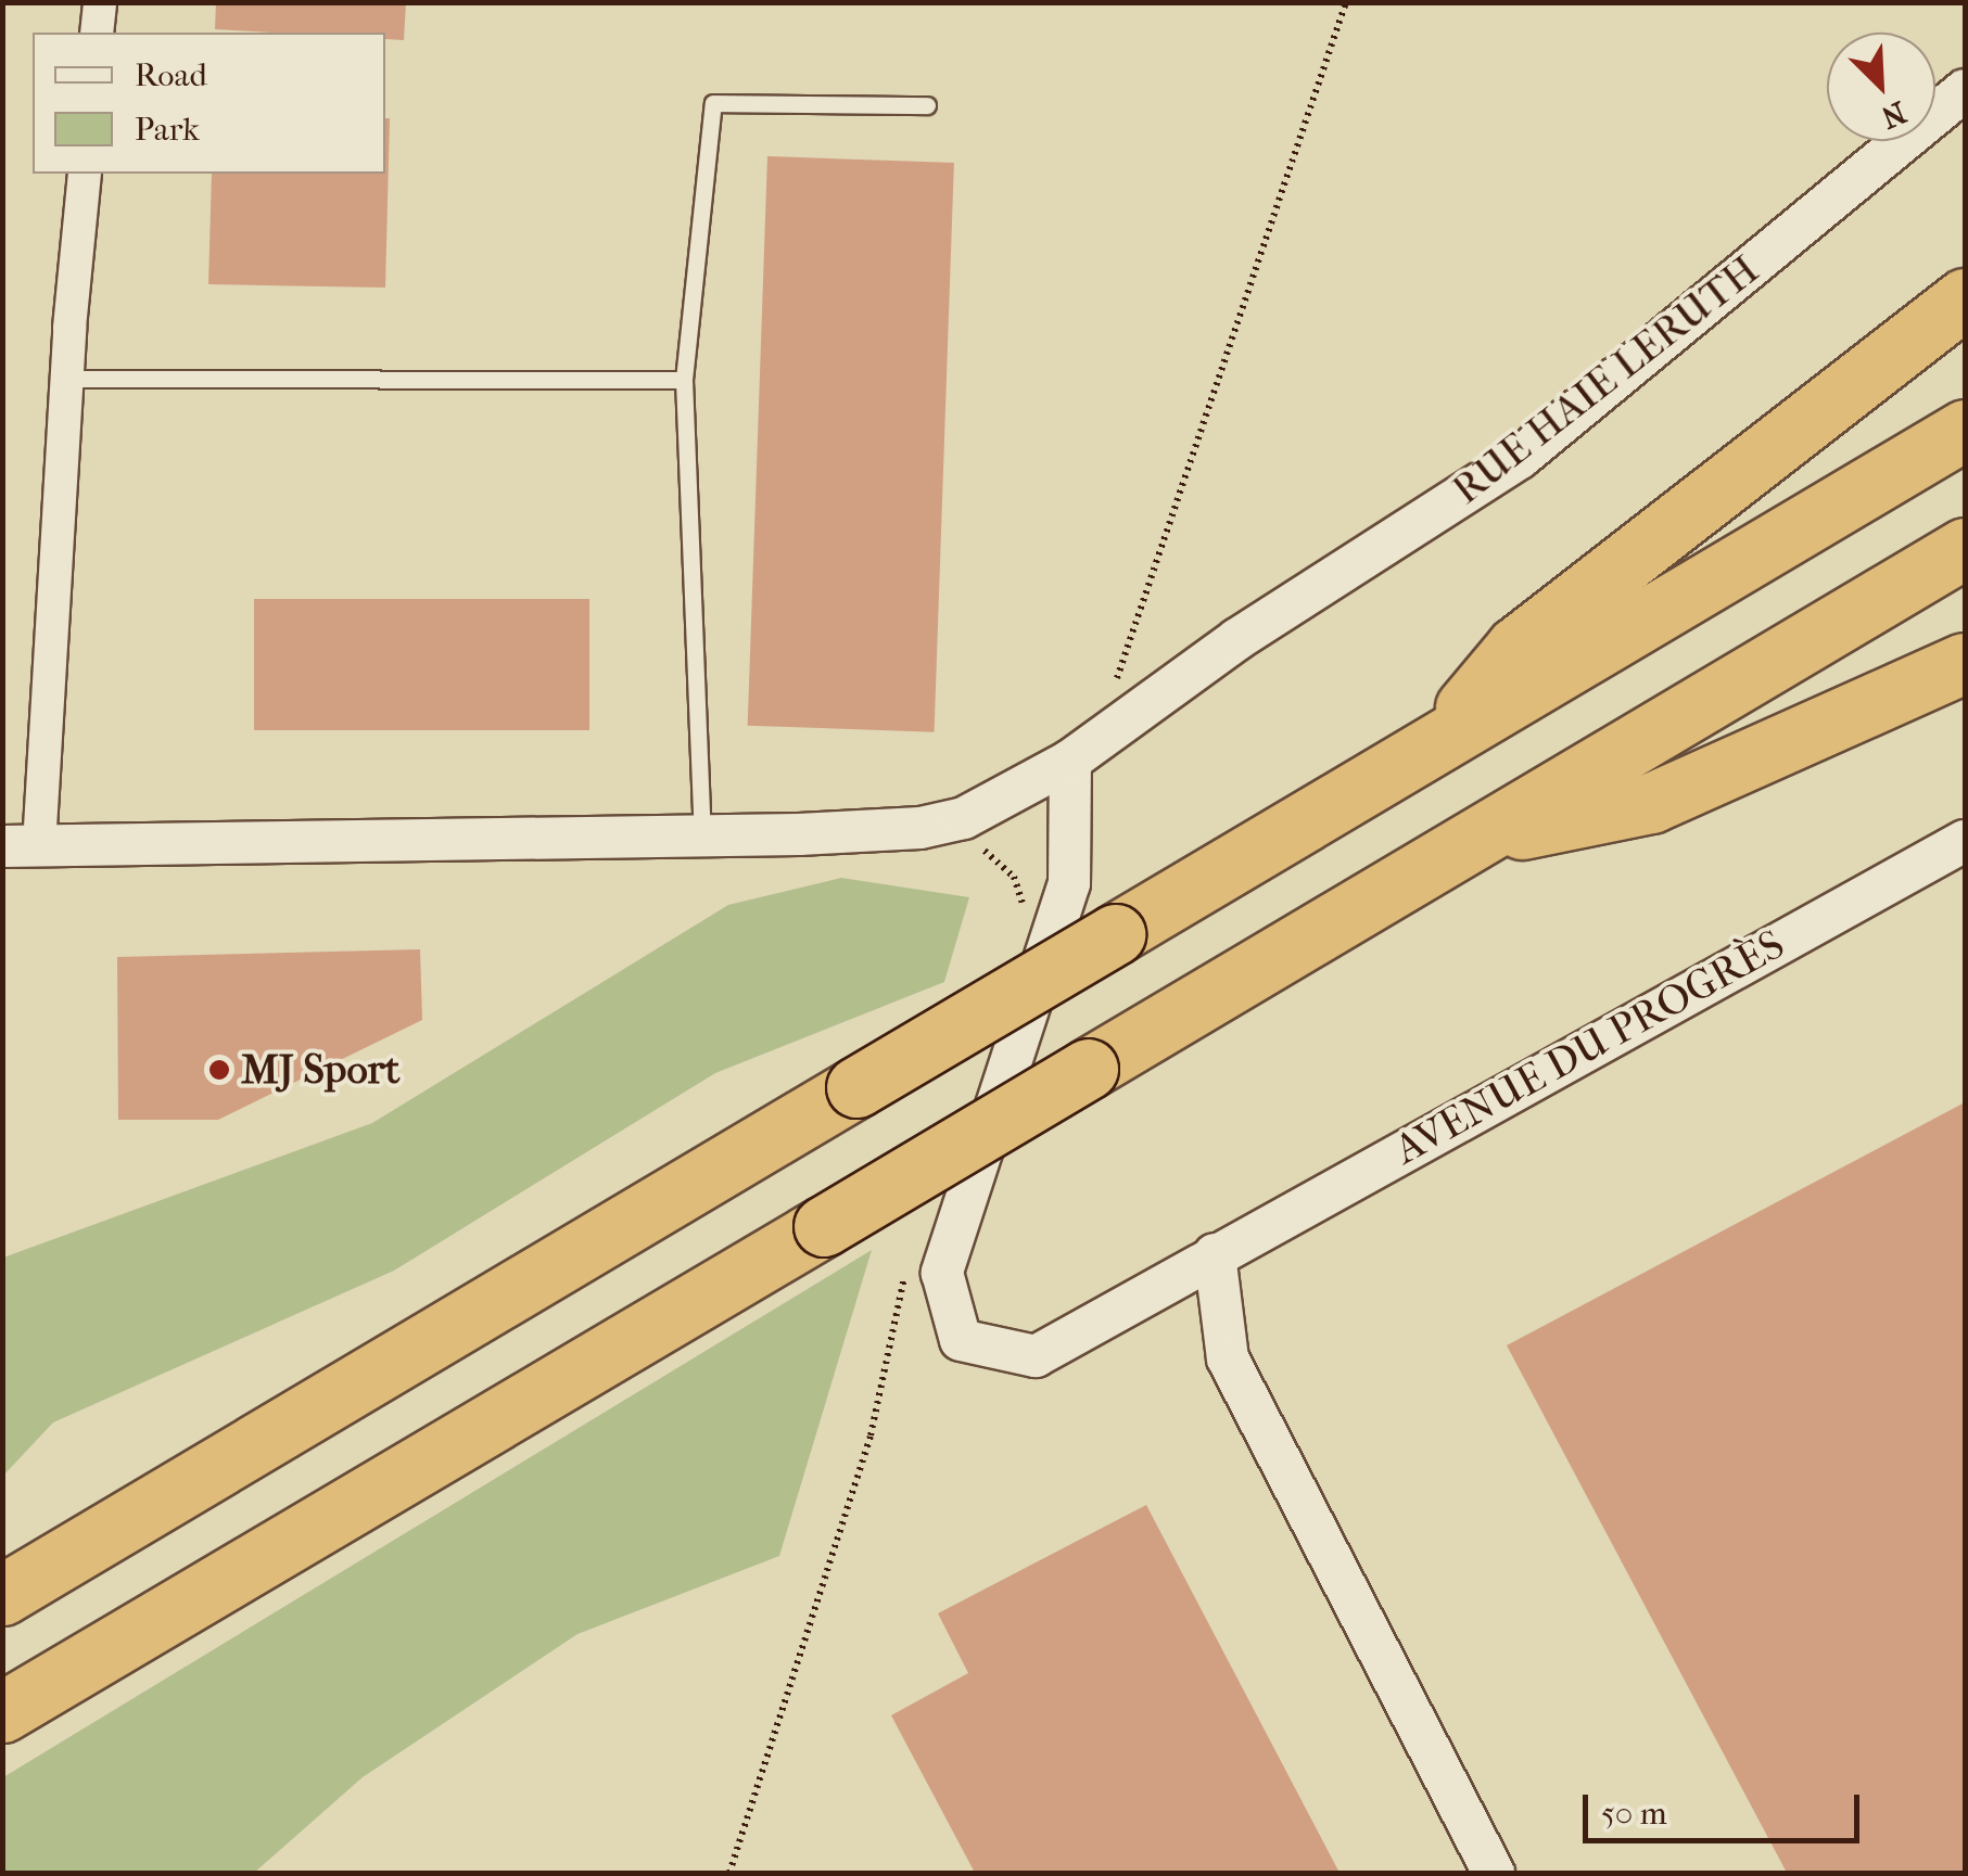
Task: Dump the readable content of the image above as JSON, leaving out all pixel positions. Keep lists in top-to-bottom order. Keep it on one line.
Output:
{"streets":{"street":["RUE HAIE LERUTH","AVENUE DU PROGRÈS"]},"crossings":[["RUE HAIE LERUTH","AVENUE DU PROGRÈS"]],"places":["MJ Sport"],"legend":["Road","Park"],"scale_bar":"50 m","north":"bottom right"}
